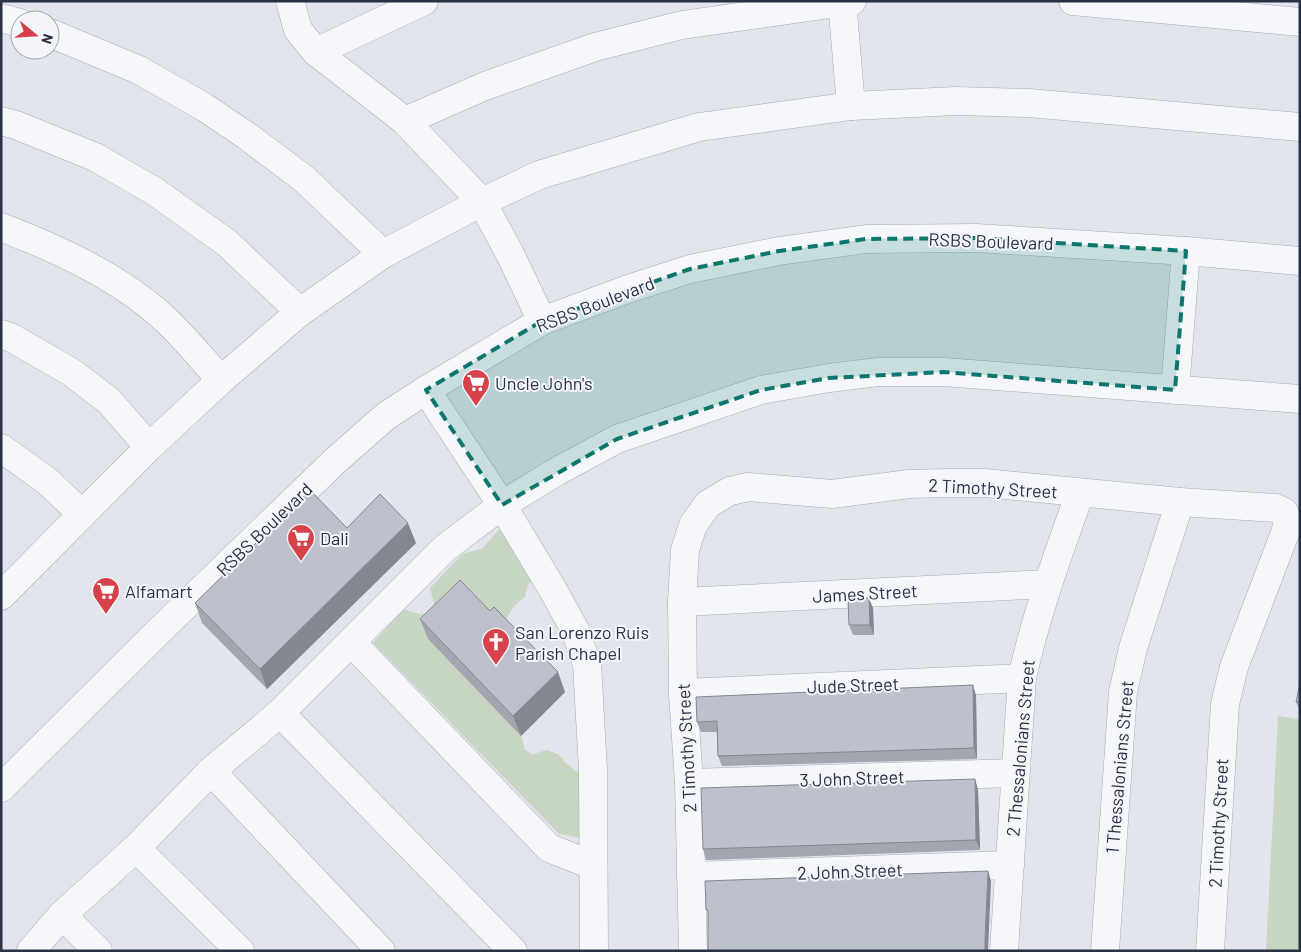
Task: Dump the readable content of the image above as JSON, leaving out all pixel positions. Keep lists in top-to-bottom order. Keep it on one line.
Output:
{"streets":{"street":["RSBS Boulevard","2 Timothy Street","James Street","Jude Street","2 Thessalonians Street","1 Thessalonians Street","3 John Street","2 John Street"]},"crossings":[["2 Timothy Street","James Street"],["2 Timothy Street","Jude Street"],["2 Timothy Street","2 Thessalonians Street"],["2 Timothy Street","1 Thessalonians Street"],["2 Timothy Street","3 John Street"],["2 Timothy Street","2 John Street"],["James Street","2 Thessalonians Street"],["Jude Street","2 Thessalonians Street"],["2 Thessalonians Street","3 John Street"],["2 Thessalonians Street","2 John Street"]],"places":{"supermarket":["Uncle John's","Dali","Alfamart"],"church":["San Lorenzo Ruis Parish Chapel"]},"north":"right"}
